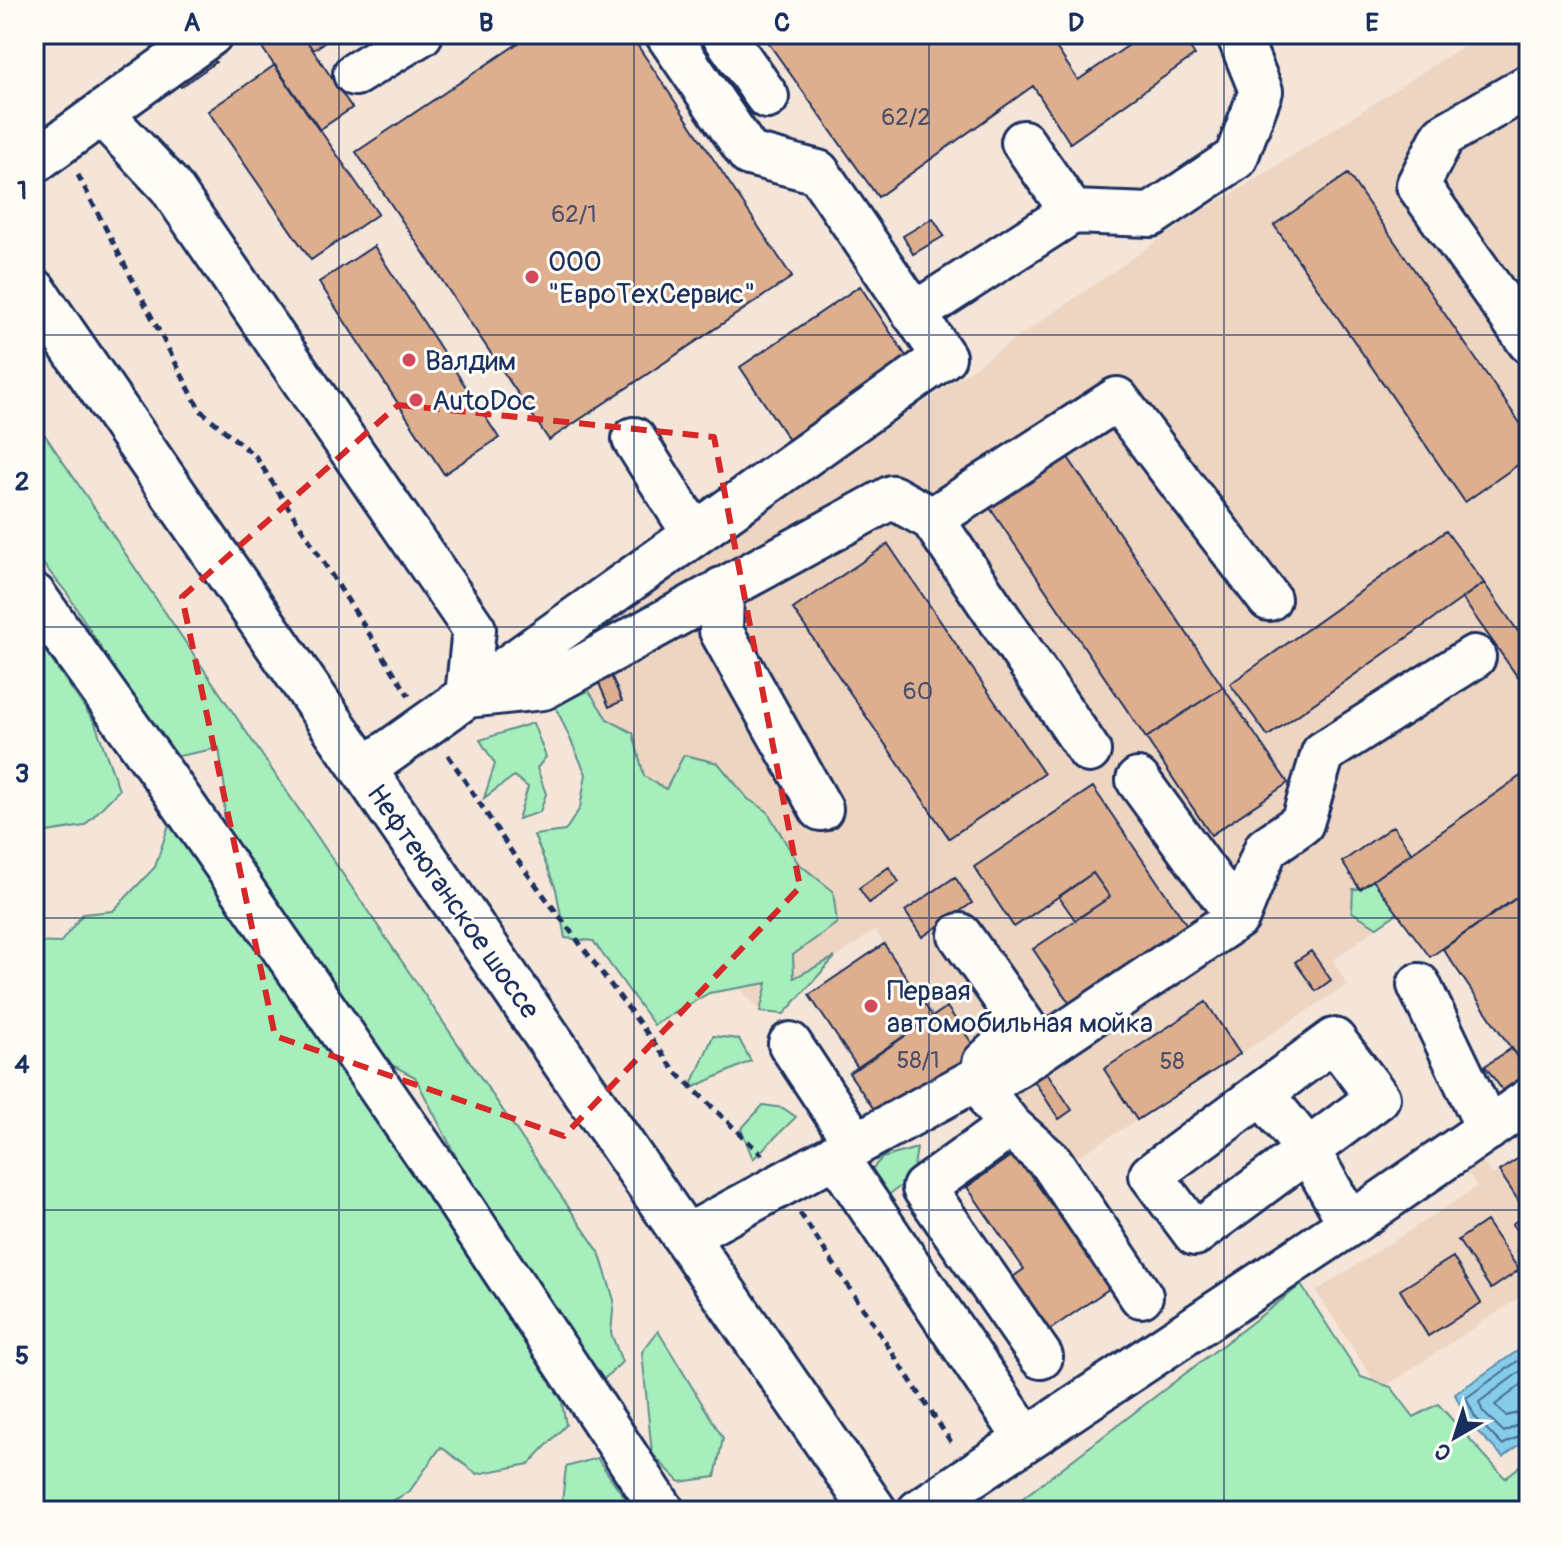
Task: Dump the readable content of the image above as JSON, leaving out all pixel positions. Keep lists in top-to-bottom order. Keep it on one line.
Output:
{"streets":{"main road":["Нефтеюганское шоссе"]},"places":["ООО \"ЕвроТехСервис\"","Валдим","AutoDoc","Первая автомобильная мойка"],"house_numbers":["62/2","62/1","60","58/1","58"],"north":"bottom left","grid":{"columns":["A","B","C","D","E"],"rows":["1","2","3","4","5"]}}
